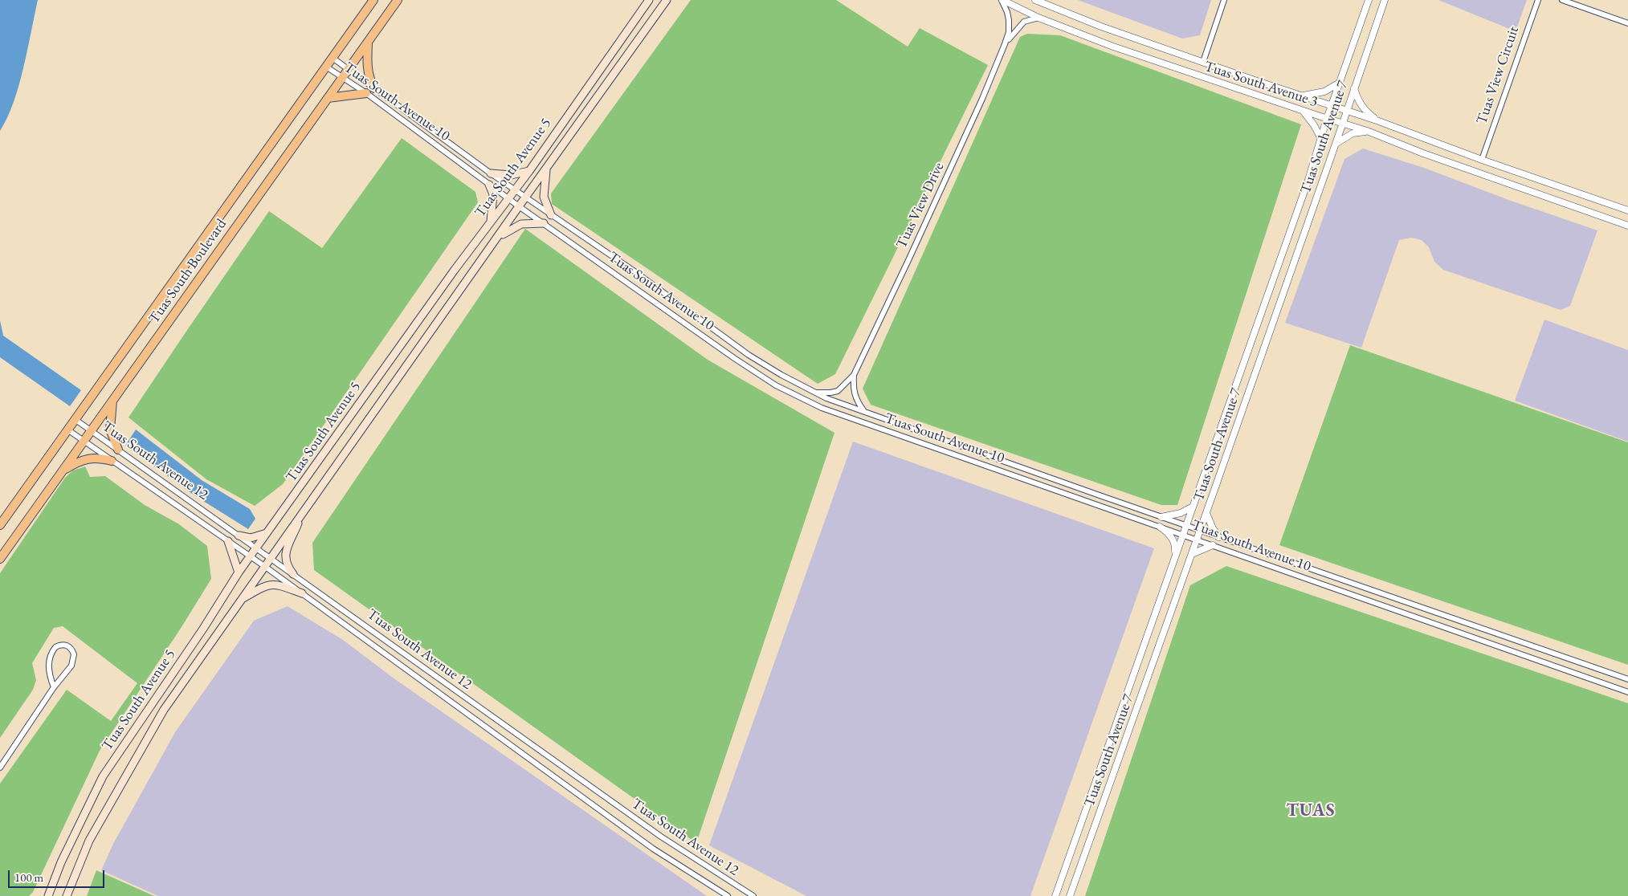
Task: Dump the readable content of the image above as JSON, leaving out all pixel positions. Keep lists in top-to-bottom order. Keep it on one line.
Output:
{"streets":{"main road":["Tuas South Avenue 5","Tuas South Boulevard"],"street":["Tuas View Circuit","Tuas South Avenue 3","Tuas South Avenue 10","Tuas South Avenue 7","Tuas View Drive","Tuas South Avenue 12"]},"crossings":[["Tuas View Circuit","Tuas South Avenue 3"],["Tuas South Avenue 3","Tuas South Avenue 7"],["Tuas South Avenue 3","Tuas View Drive"],["Tuas South Avenue 10","Tuas South Avenue 7"],["Tuas South Avenue 10","Tuas South Avenue 5"],["Tuas South Avenue 10","Tuas View Drive"],["Tuas South Avenue 10","Tuas South Boulevard"],["Tuas South Avenue 5","Tuas South Avenue 12"],["Tuas South Boulevard","Tuas South Avenue 12"]],"districts":["TUAS"],"scale_bar":"100 m"}
